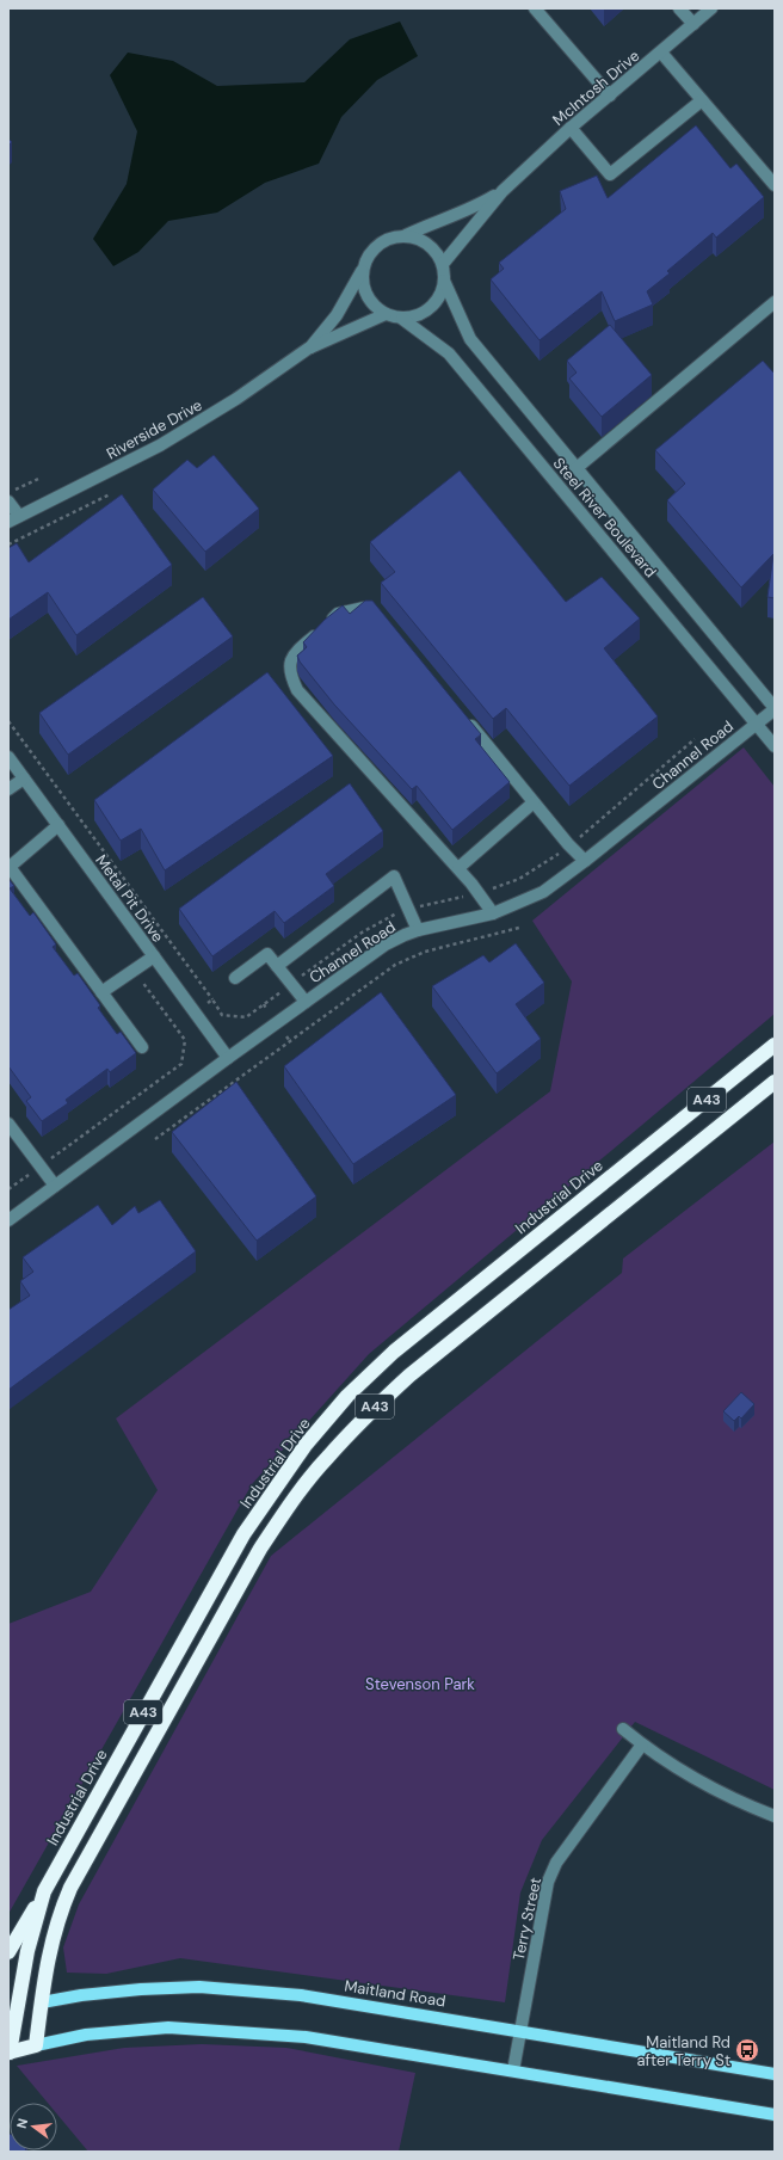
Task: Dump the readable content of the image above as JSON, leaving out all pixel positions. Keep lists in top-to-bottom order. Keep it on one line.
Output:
{"streets":{"highway":["A43","Industrial Drive","Maitland Road"],"street":["McIntosh Drive","Riverside Drive","Steel River Boulevard","Channel Road","Metal Pit Drive","Terry Street"]},"crossings":[["McIntosh Drive","Riverside Drive"],["McIntosh Drive","Steel River Boulevard"],["Riverside Drive","Steel River Boulevard"],["Steel River Boulevard","Channel Road"],["Channel Road","Metal Pit Drive"],["A43","Industrial Drive"],["A43","Maitland Road"],["Industrial Drive","Maitland Road"],["Terry Street","Maitland Road"]],"parks":["Stevenson Park"],"places":{"bus stop":["Maitland Rd after Terry St"]},"north":"left"}
